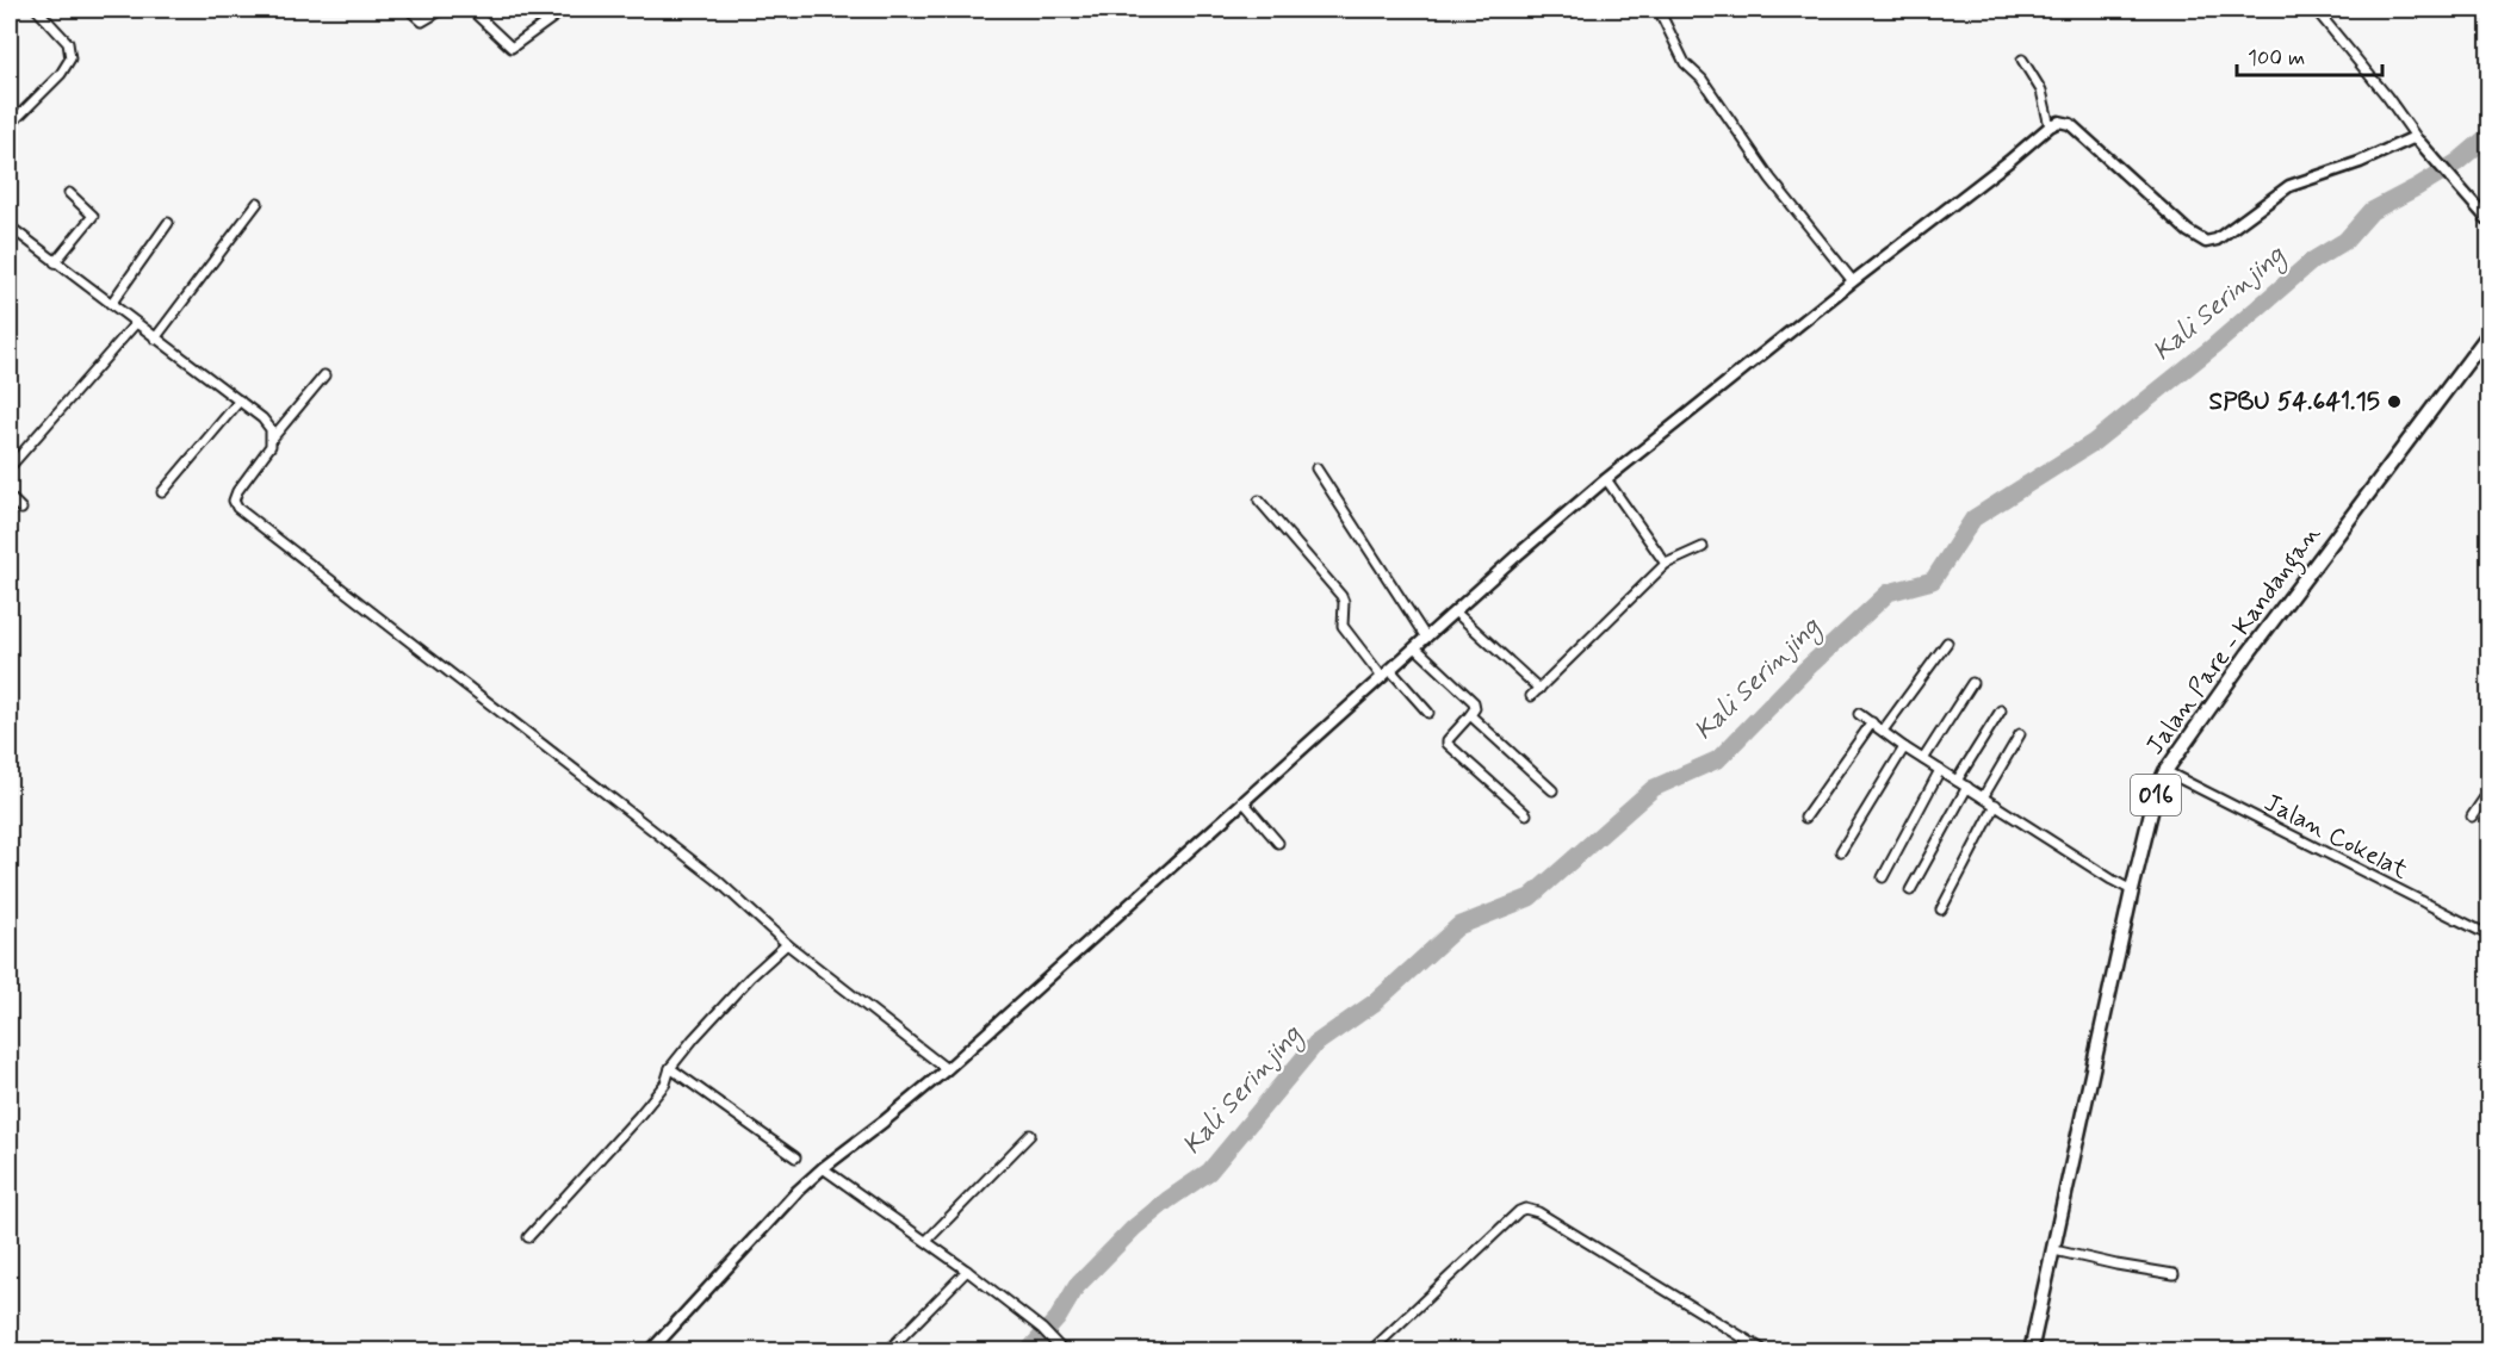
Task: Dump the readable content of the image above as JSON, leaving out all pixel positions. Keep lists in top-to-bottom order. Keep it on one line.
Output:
{"streets":{"main road":["Jalan Pare - Kandangan","016"],"street":["Jalan Cokelat"]},"crossings":[["Jalan Pare - Kandangan","Jalan Cokelat"]],"water":["Kali Serinjing"],"places":["SPBU 54.641.15"],"scale_bar":"100 m"}
